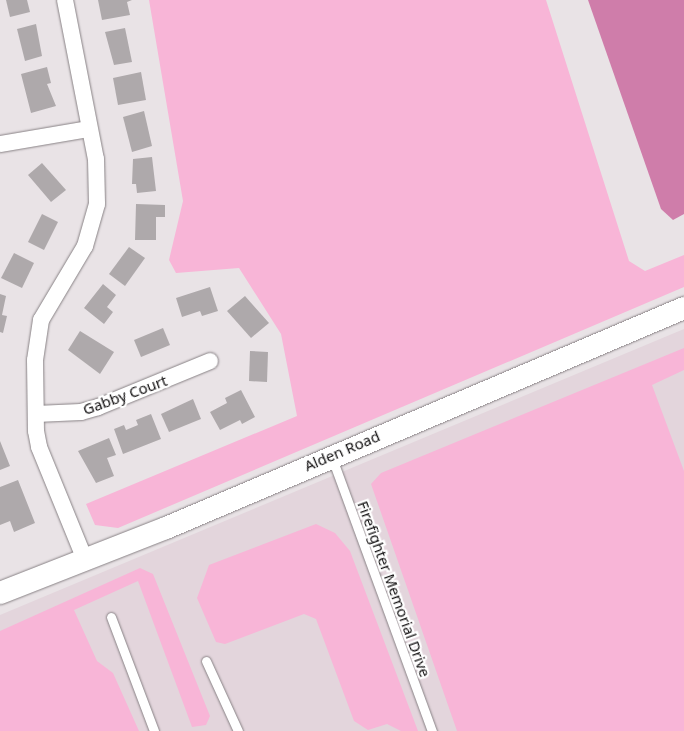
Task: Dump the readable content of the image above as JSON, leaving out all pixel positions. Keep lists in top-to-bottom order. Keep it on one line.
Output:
{"streets":{"street":["Gabby Court","Alden Road"],"lane":["Firefighter Memorial Drive"]},"crossings":[["Alden Road","Firefighter Memorial Drive"]]}
